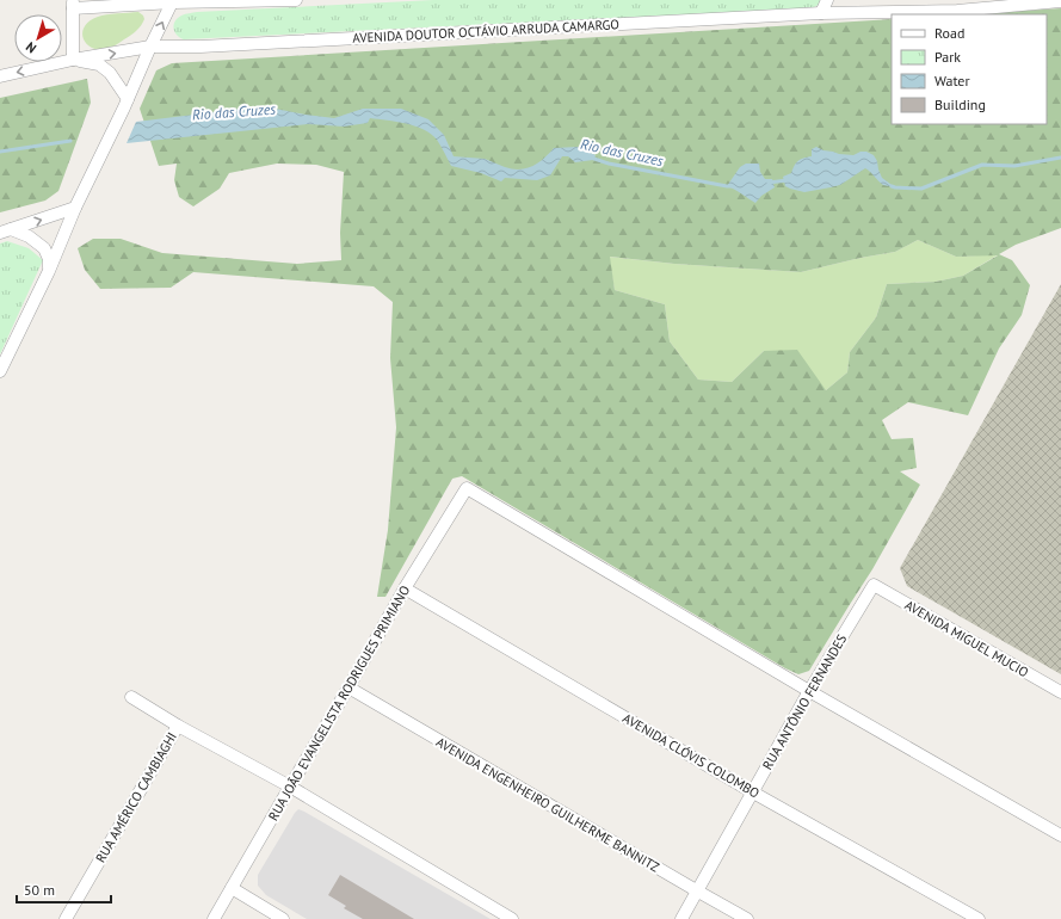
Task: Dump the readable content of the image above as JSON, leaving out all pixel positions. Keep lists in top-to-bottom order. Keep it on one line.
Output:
{"streets":{"street":["AVENIDA DOUTOR OCTÁVIO ARRUDA CAMARGO","AVENIDA MIGUEL MUCIO","RUA ANTÔNIO FERNANDES","RUA JOÃO EVANGELISTA RODRIGUES PRIMIANO","AVENIDA CLÓVIS COLOMBO","RUA AMÉRICO CAMBIAGHI","AVENIDA ENGENHEIRO GUILHERME BANNITZ"]},"crossings":[["AVENIDA MIGUEL MUCIO","RUA ANTÔNIO FERNANDES"],["RUA ANTÔNIO FERNANDES","RUA JOÃO EVANGELISTA RODRIGUES PRIMIANO"],["RUA ANTÔNIO FERNANDES","AVENIDA CLÓVIS COLOMBO"],["RUA ANTÔNIO FERNANDES","AVENIDA ENGENHEIRO GUILHERME BANNITZ"],["RUA JOÃO EVANGELISTA RODRIGUES PRIMIANO","AVENIDA CLÓVIS COLOMBO"],["RUA JOÃO EVANGELISTA RODRIGUES PRIMIANO","AVENIDA ENGENHEIRO GUILHERME BANNITZ"]],"water":["Rio das Cruzes"],"legend":["Road","Park","Water","Building"],"scale_bar":"50 m","north":"bottom left"}
